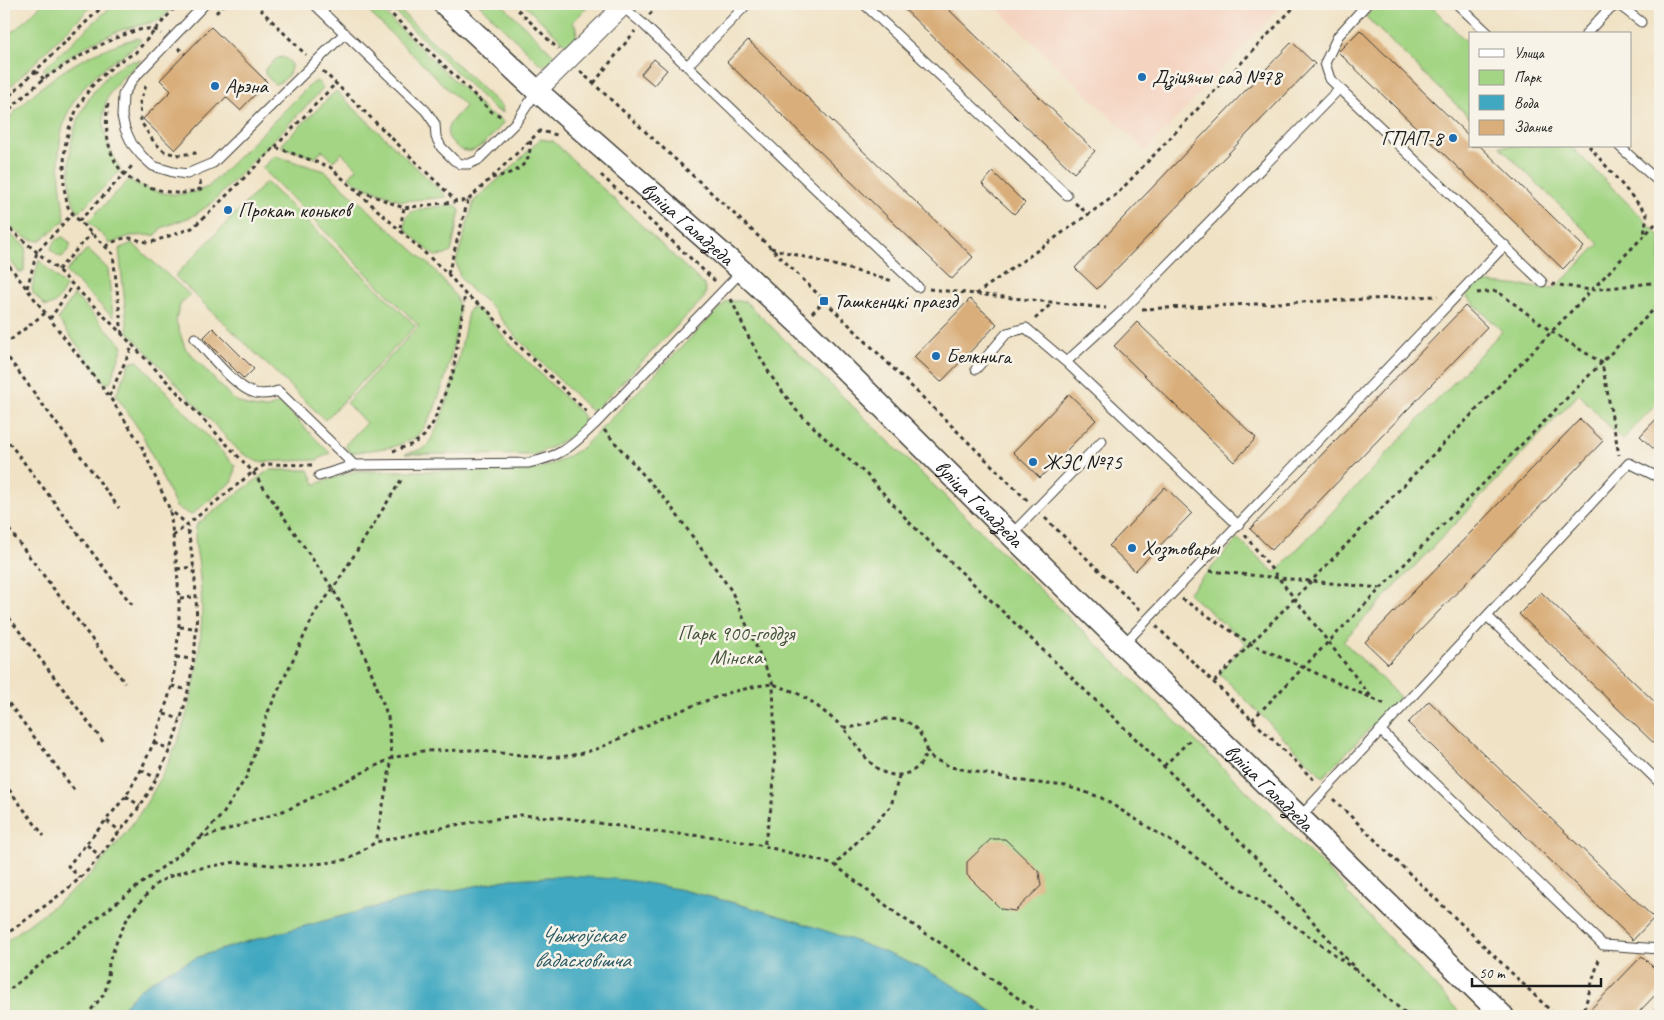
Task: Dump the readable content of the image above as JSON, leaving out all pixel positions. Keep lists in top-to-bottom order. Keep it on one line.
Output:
{"streets":{"street":["вуліца Галадзеда"]},"water":["Чыжоўскае вадасховішча"],"parks":["Парк 900-годдзя Мінска"],"places":{"other":["Дзіцячы сад №78","Арэна","ГПАП-8","Прокат коньков","Белкнига","ЖЭС №75","Хозтовары"],"transit":["Ташкенцкі праезд"]},"legend":["Улица","Парк","Вода","Здание"],"scale_bar":"50 m"}
